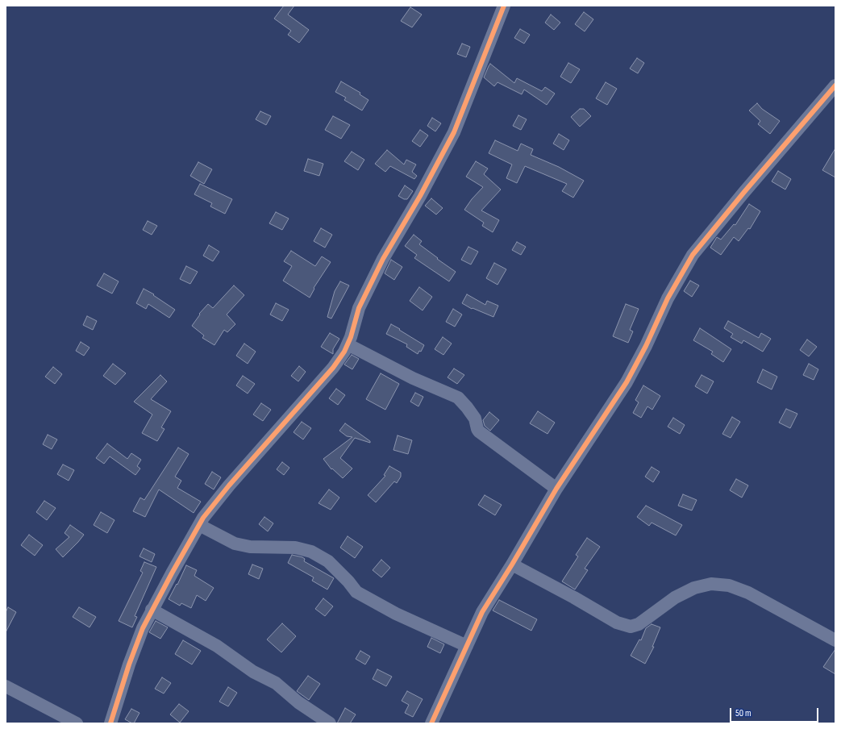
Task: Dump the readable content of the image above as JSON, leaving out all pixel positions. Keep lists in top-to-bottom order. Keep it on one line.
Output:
{"scale_bar":"50 m"}
